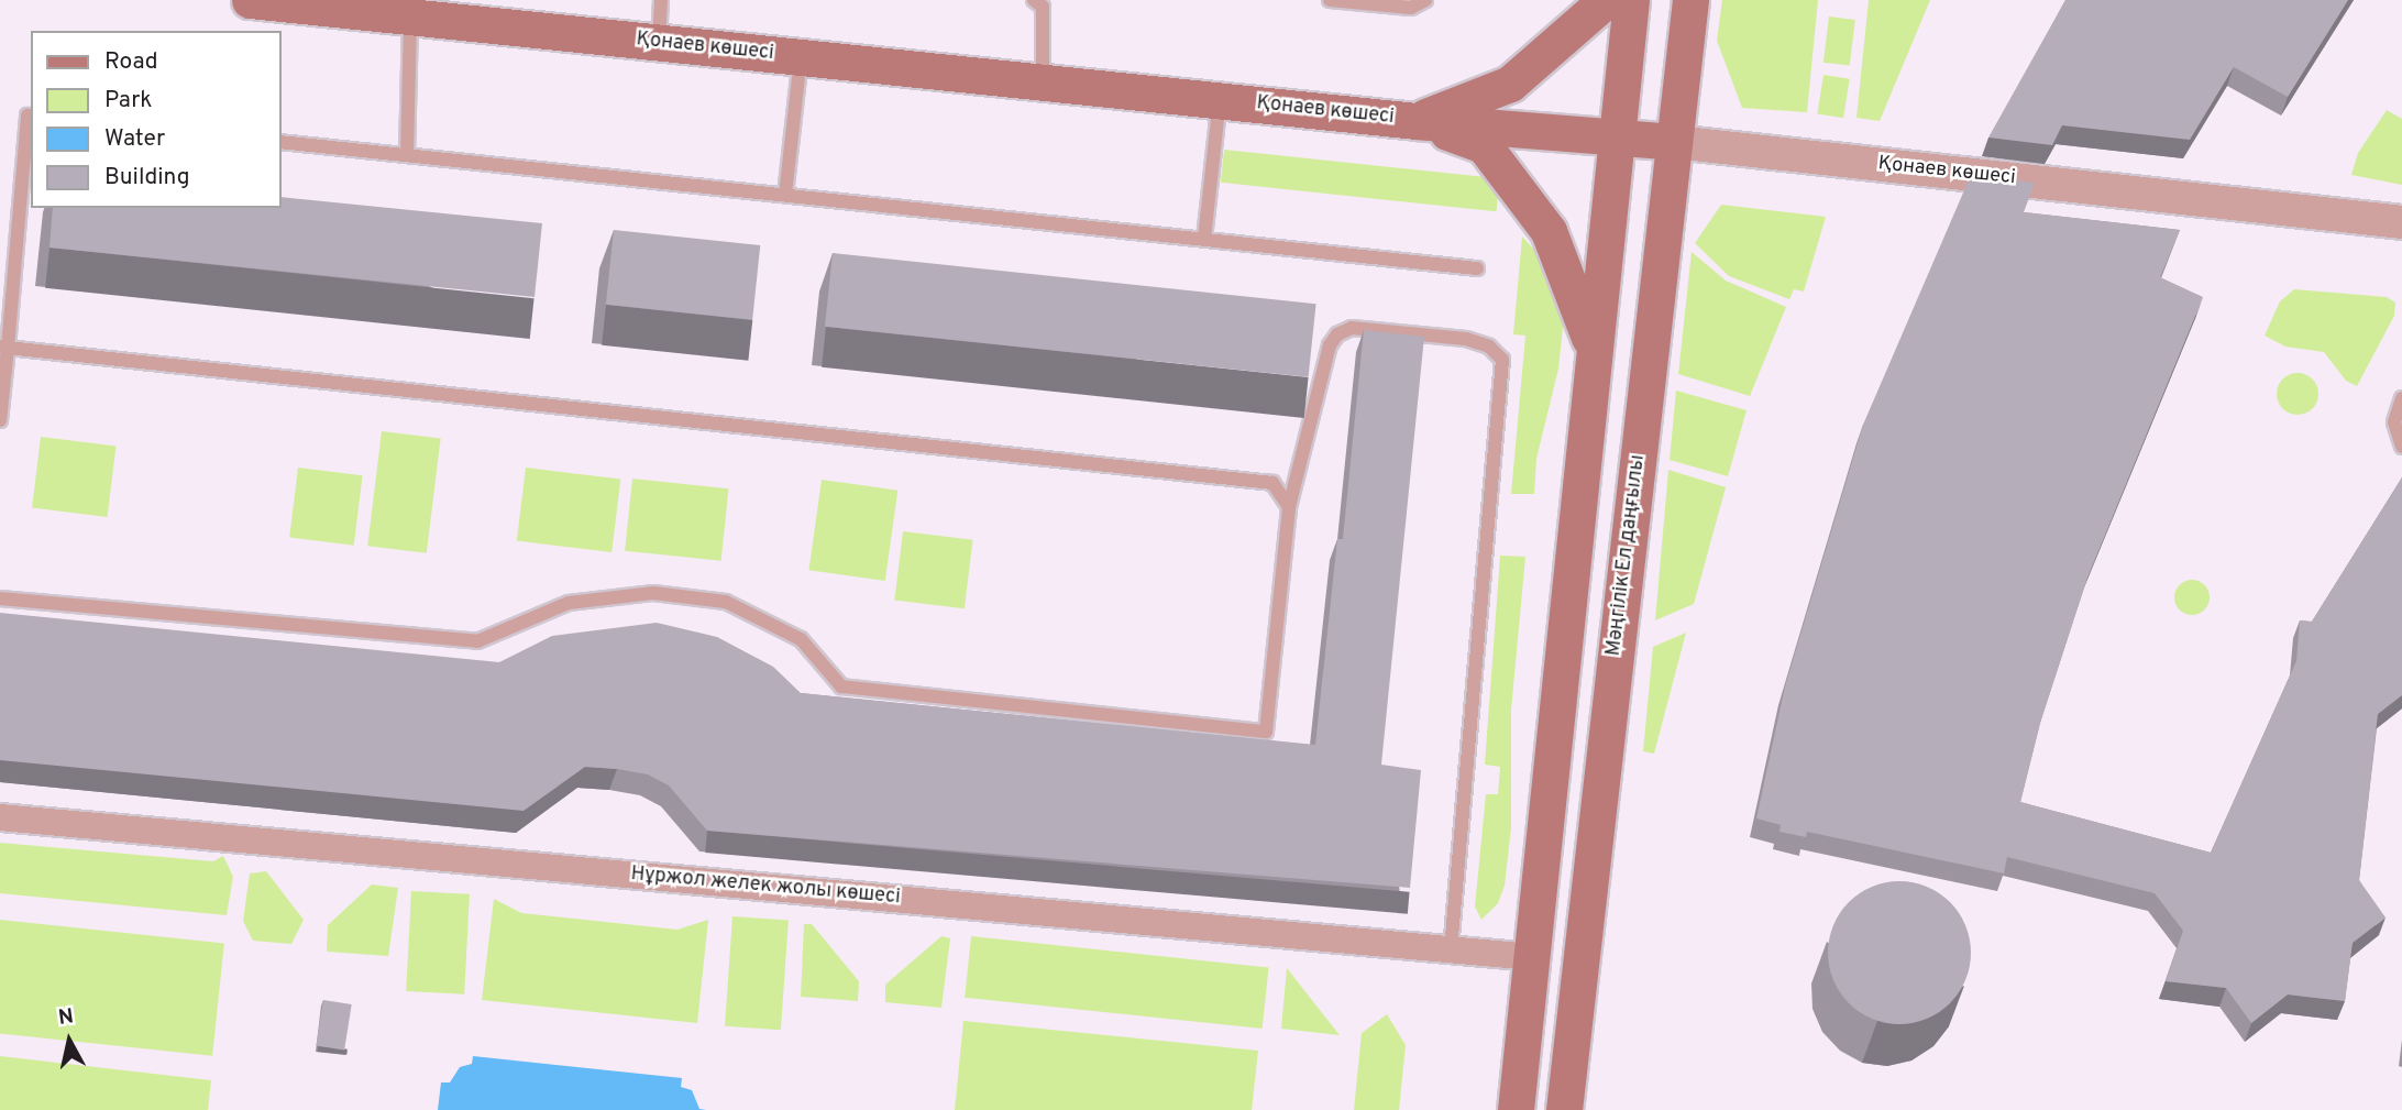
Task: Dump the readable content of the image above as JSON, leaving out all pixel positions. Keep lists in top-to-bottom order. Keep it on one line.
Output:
{"streets":{"main road":["Қонаев көшесі","Мәңгілік Ел даңғылы"],"street":["Нұржол желек жолы көшесі"]},"crossings":[["Қонаев көшесі","Мәңгілік Ел даңғылы"]],"legend":["Road","Park","Water","Building"],"north":"top"}
